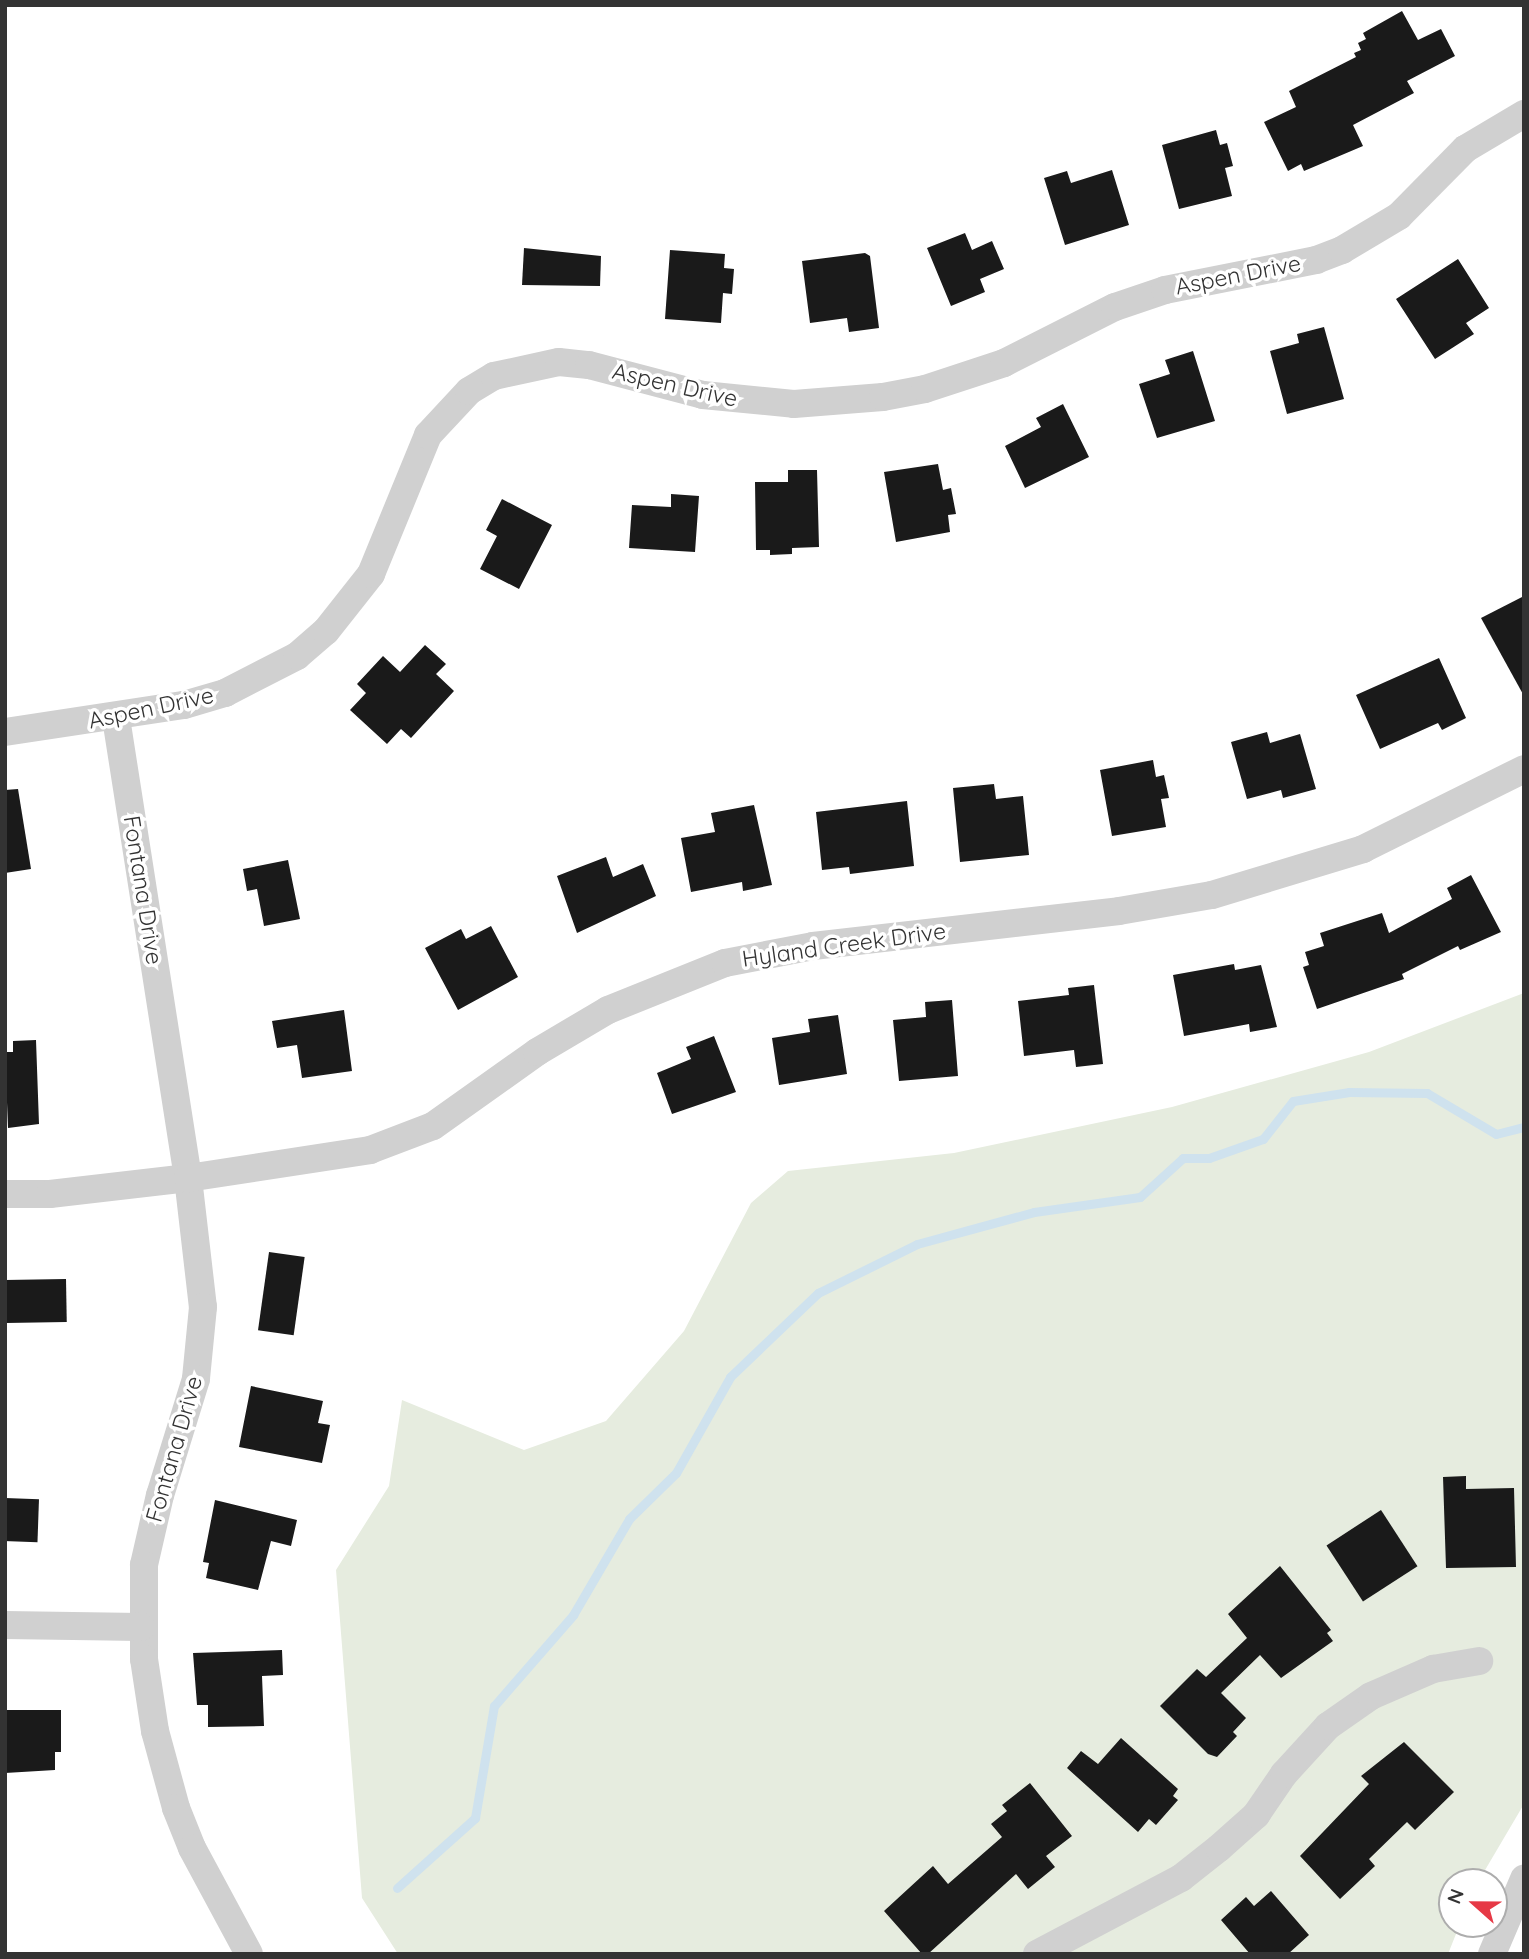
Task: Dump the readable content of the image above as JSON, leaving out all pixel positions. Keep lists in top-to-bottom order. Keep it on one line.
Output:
{"streets":{"street":["Aspen Drive","Fontana Drive","Hyland Creek Drive"]},"crossings":[["Aspen Drive","Fontana Drive"],["Fontana Drive","Hyland Creek Drive"]],"north":"left"}
